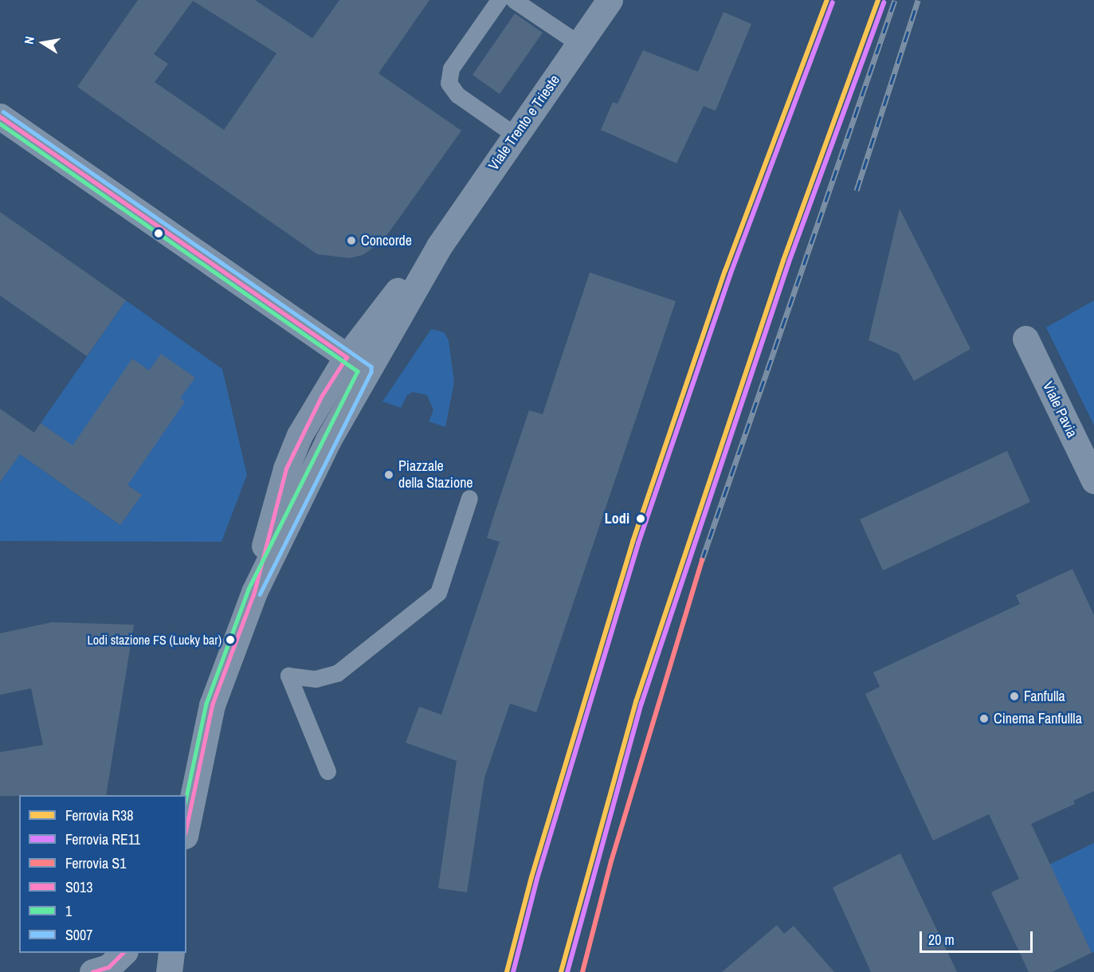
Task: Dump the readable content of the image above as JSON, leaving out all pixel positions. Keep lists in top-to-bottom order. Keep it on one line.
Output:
{"streets":{"street":["Viale Trento e Trieste","Viale Pavia"]},"places":["Concorde","Piazzale della Stazione","Lodi","Lodi stazione FS (Lucky bar)","Fanfulla","Cinema Fanfullla"],"lines":["rail line R38","rail line RE11","transit line S007","transit line S013","transit line 1","rail line S1"],"legend":["Ferrovia R38","Ferrovia RE11","Ferrovia S1","S013","1","S007"],"scale_bar":"20 m","north":"left"}
